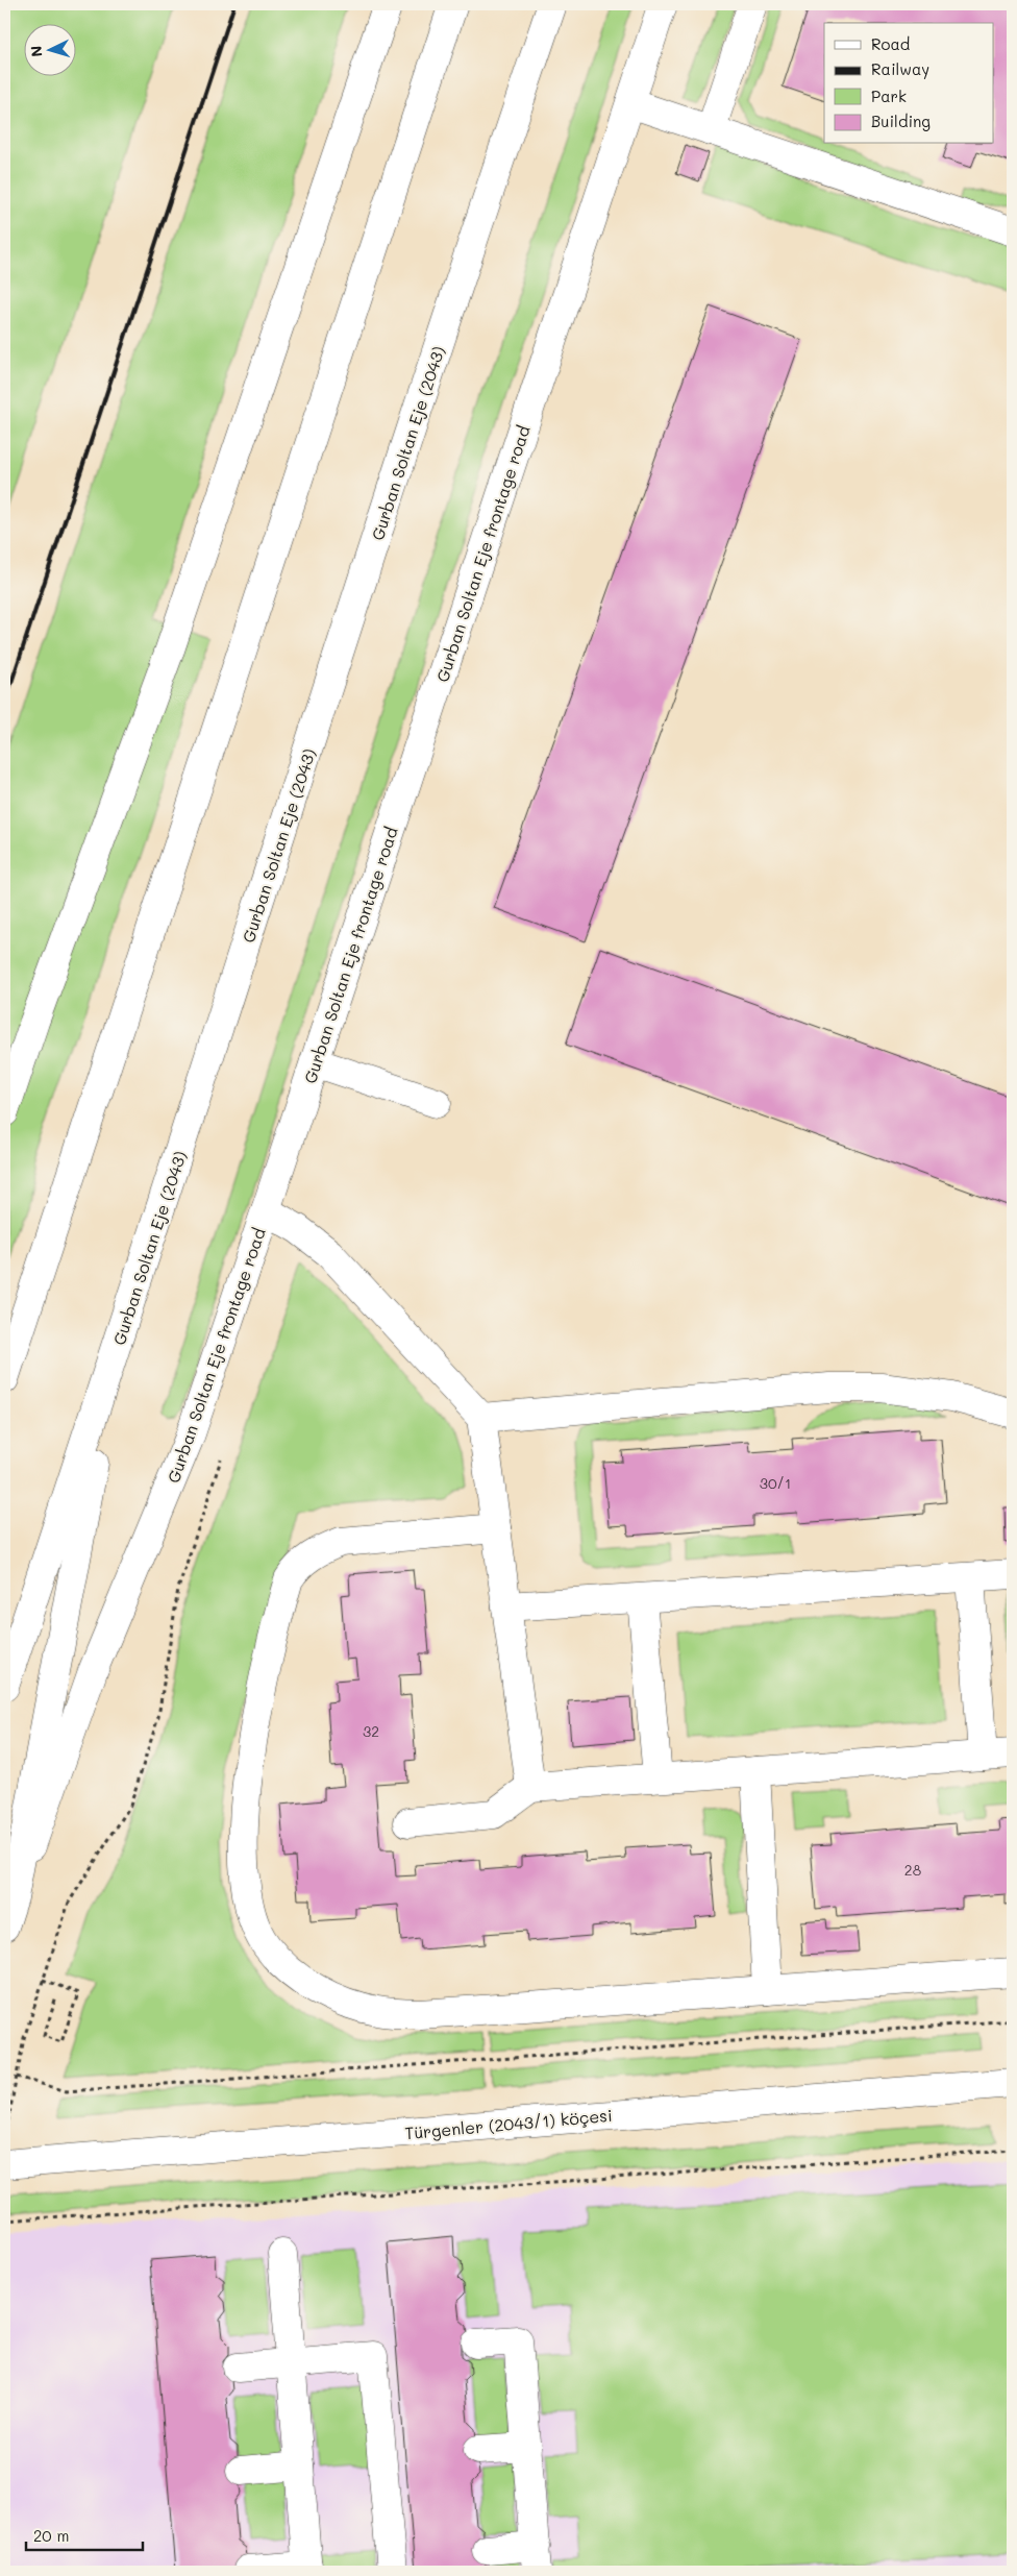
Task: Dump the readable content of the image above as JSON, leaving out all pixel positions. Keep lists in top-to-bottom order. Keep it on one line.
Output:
{"streets":{"main road":["Gurban Soltan Eje (2043)","Gurban Soltan Eje frontage road","Türgenler (2043/1) köçesi"]},"house_numbers":["30/1","32","28"],"legend":["Road","Railway","Park","Building"],"scale_bar":"20 m","north":"left"}
